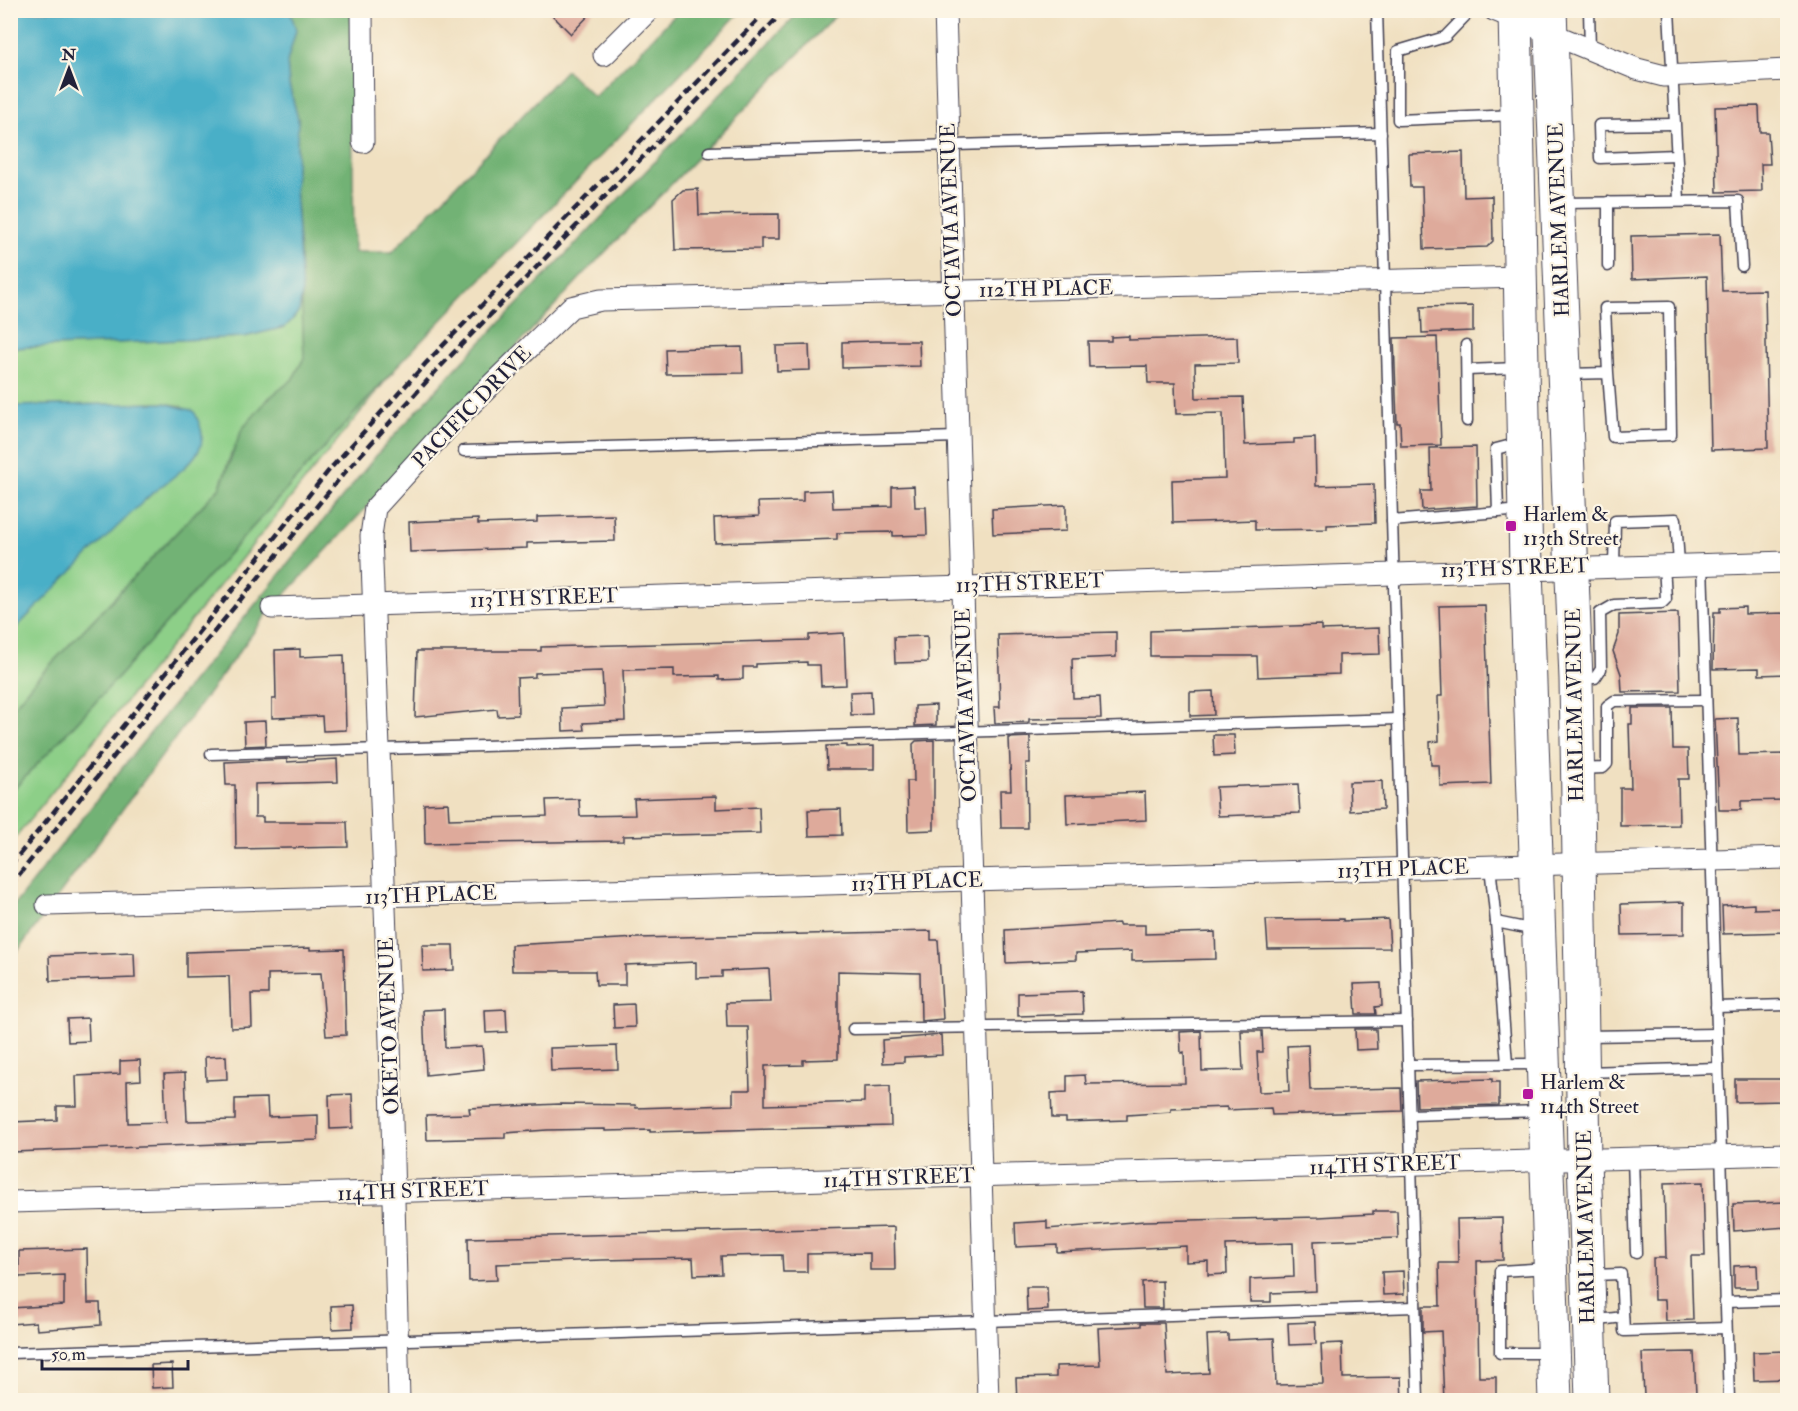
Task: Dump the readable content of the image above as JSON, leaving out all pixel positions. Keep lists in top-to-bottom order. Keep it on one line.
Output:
{"streets":{"main road":["HARLEM AVENUE"],"street":["OCTAVIA AVENUE","112TH PLACE","PACIFIC DRIVE","113TH STREET","113TH PLACE","OKETO AVENUE","114TH STREET"]},"crossings":[["OCTAVIA AVENUE","112TH PLACE"],["OCTAVIA AVENUE","113TH STREET"],["OCTAVIA AVENUE","113TH PLACE"],["OCTAVIA AVENUE","114TH STREET"],["HARLEM AVENUE","112TH PLACE"],["HARLEM AVENUE","113TH STREET"],["HARLEM AVENUE","113TH PLACE"],["HARLEM AVENUE","114TH STREET"],["112TH PLACE","PACIFIC DRIVE"],["PACIFIC DRIVE","OKETO AVENUE"],["113TH STREET","OKETO AVENUE"],["113TH PLACE","OKETO AVENUE"],["OKETO AVENUE","114TH STREET"]],"places":{"transit":["Harlem & 113th Street","Harlem & 114th Street"]},"scale_bar":"50 m","north":"top"}
